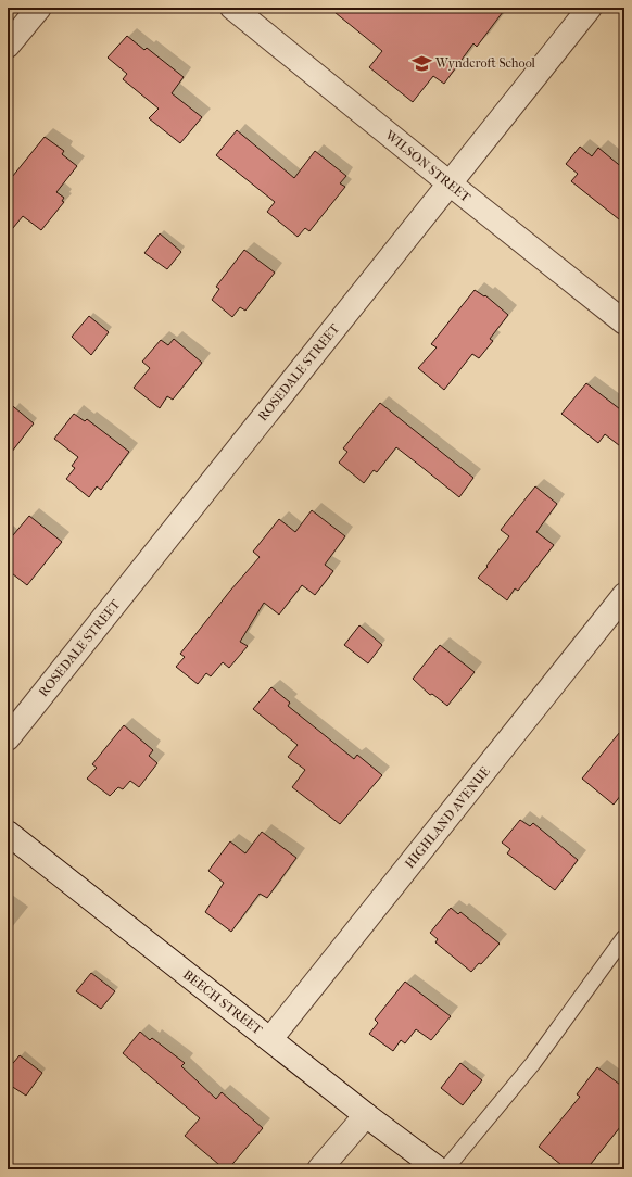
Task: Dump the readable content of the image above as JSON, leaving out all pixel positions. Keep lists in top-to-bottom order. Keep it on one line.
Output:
{"streets":{"street":["WILSON STREET","ROSEDALE STREET","HIGHLAND AVENUE","BEECH STREET"]},"crossings":[["WILSON STREET","ROSEDALE STREET"],["HIGHLAND AVENUE","BEECH STREET"]],"places":{"school or university":["Wyndcroft School"]}}
